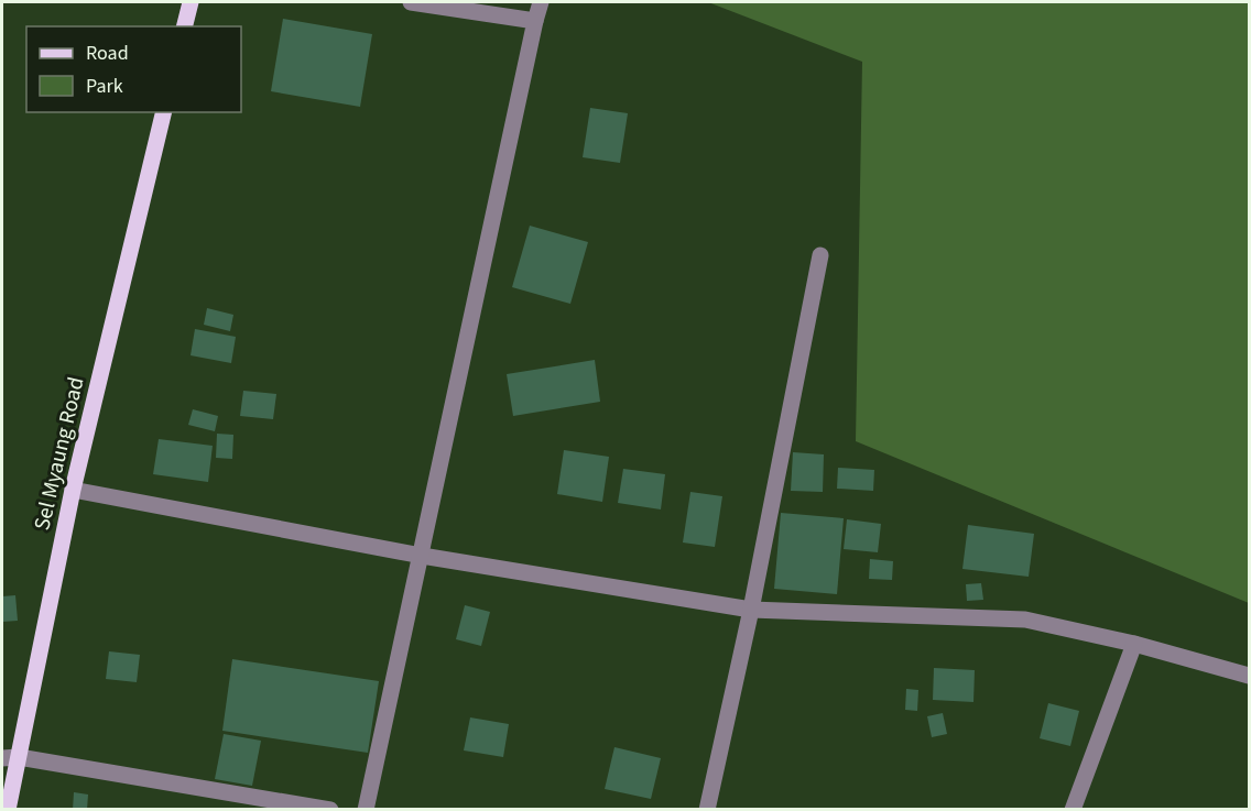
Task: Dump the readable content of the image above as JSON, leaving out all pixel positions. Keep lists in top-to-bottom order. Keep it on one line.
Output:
{"streets":{"main road":["Sel Myaung Road"]},"legend":["Road","Park"]}
